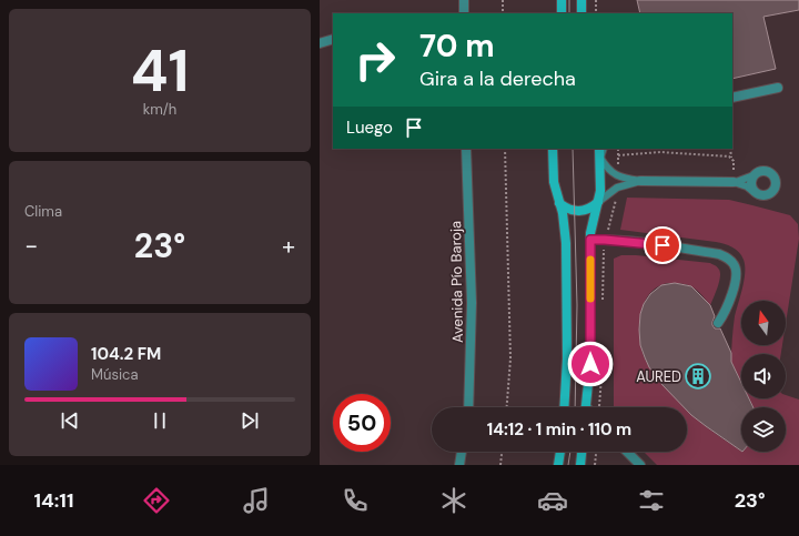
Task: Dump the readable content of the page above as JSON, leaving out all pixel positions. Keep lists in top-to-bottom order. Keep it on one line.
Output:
{"streets":{"street":["Avenida Pío Baroja"]},"places":{"building":["AURED"]},"north":"top","page":{"tile":[["41","km/h"],"Clima"],"turn":["70 m","Gira a la derecha"],"then":"Luego","heat":["−","23°","+"],"song":["104.2 FM","Música"],"limit":"50","trip":"14:12 · 1 min · 110 m","tabs":["14:11","23°"]}}
